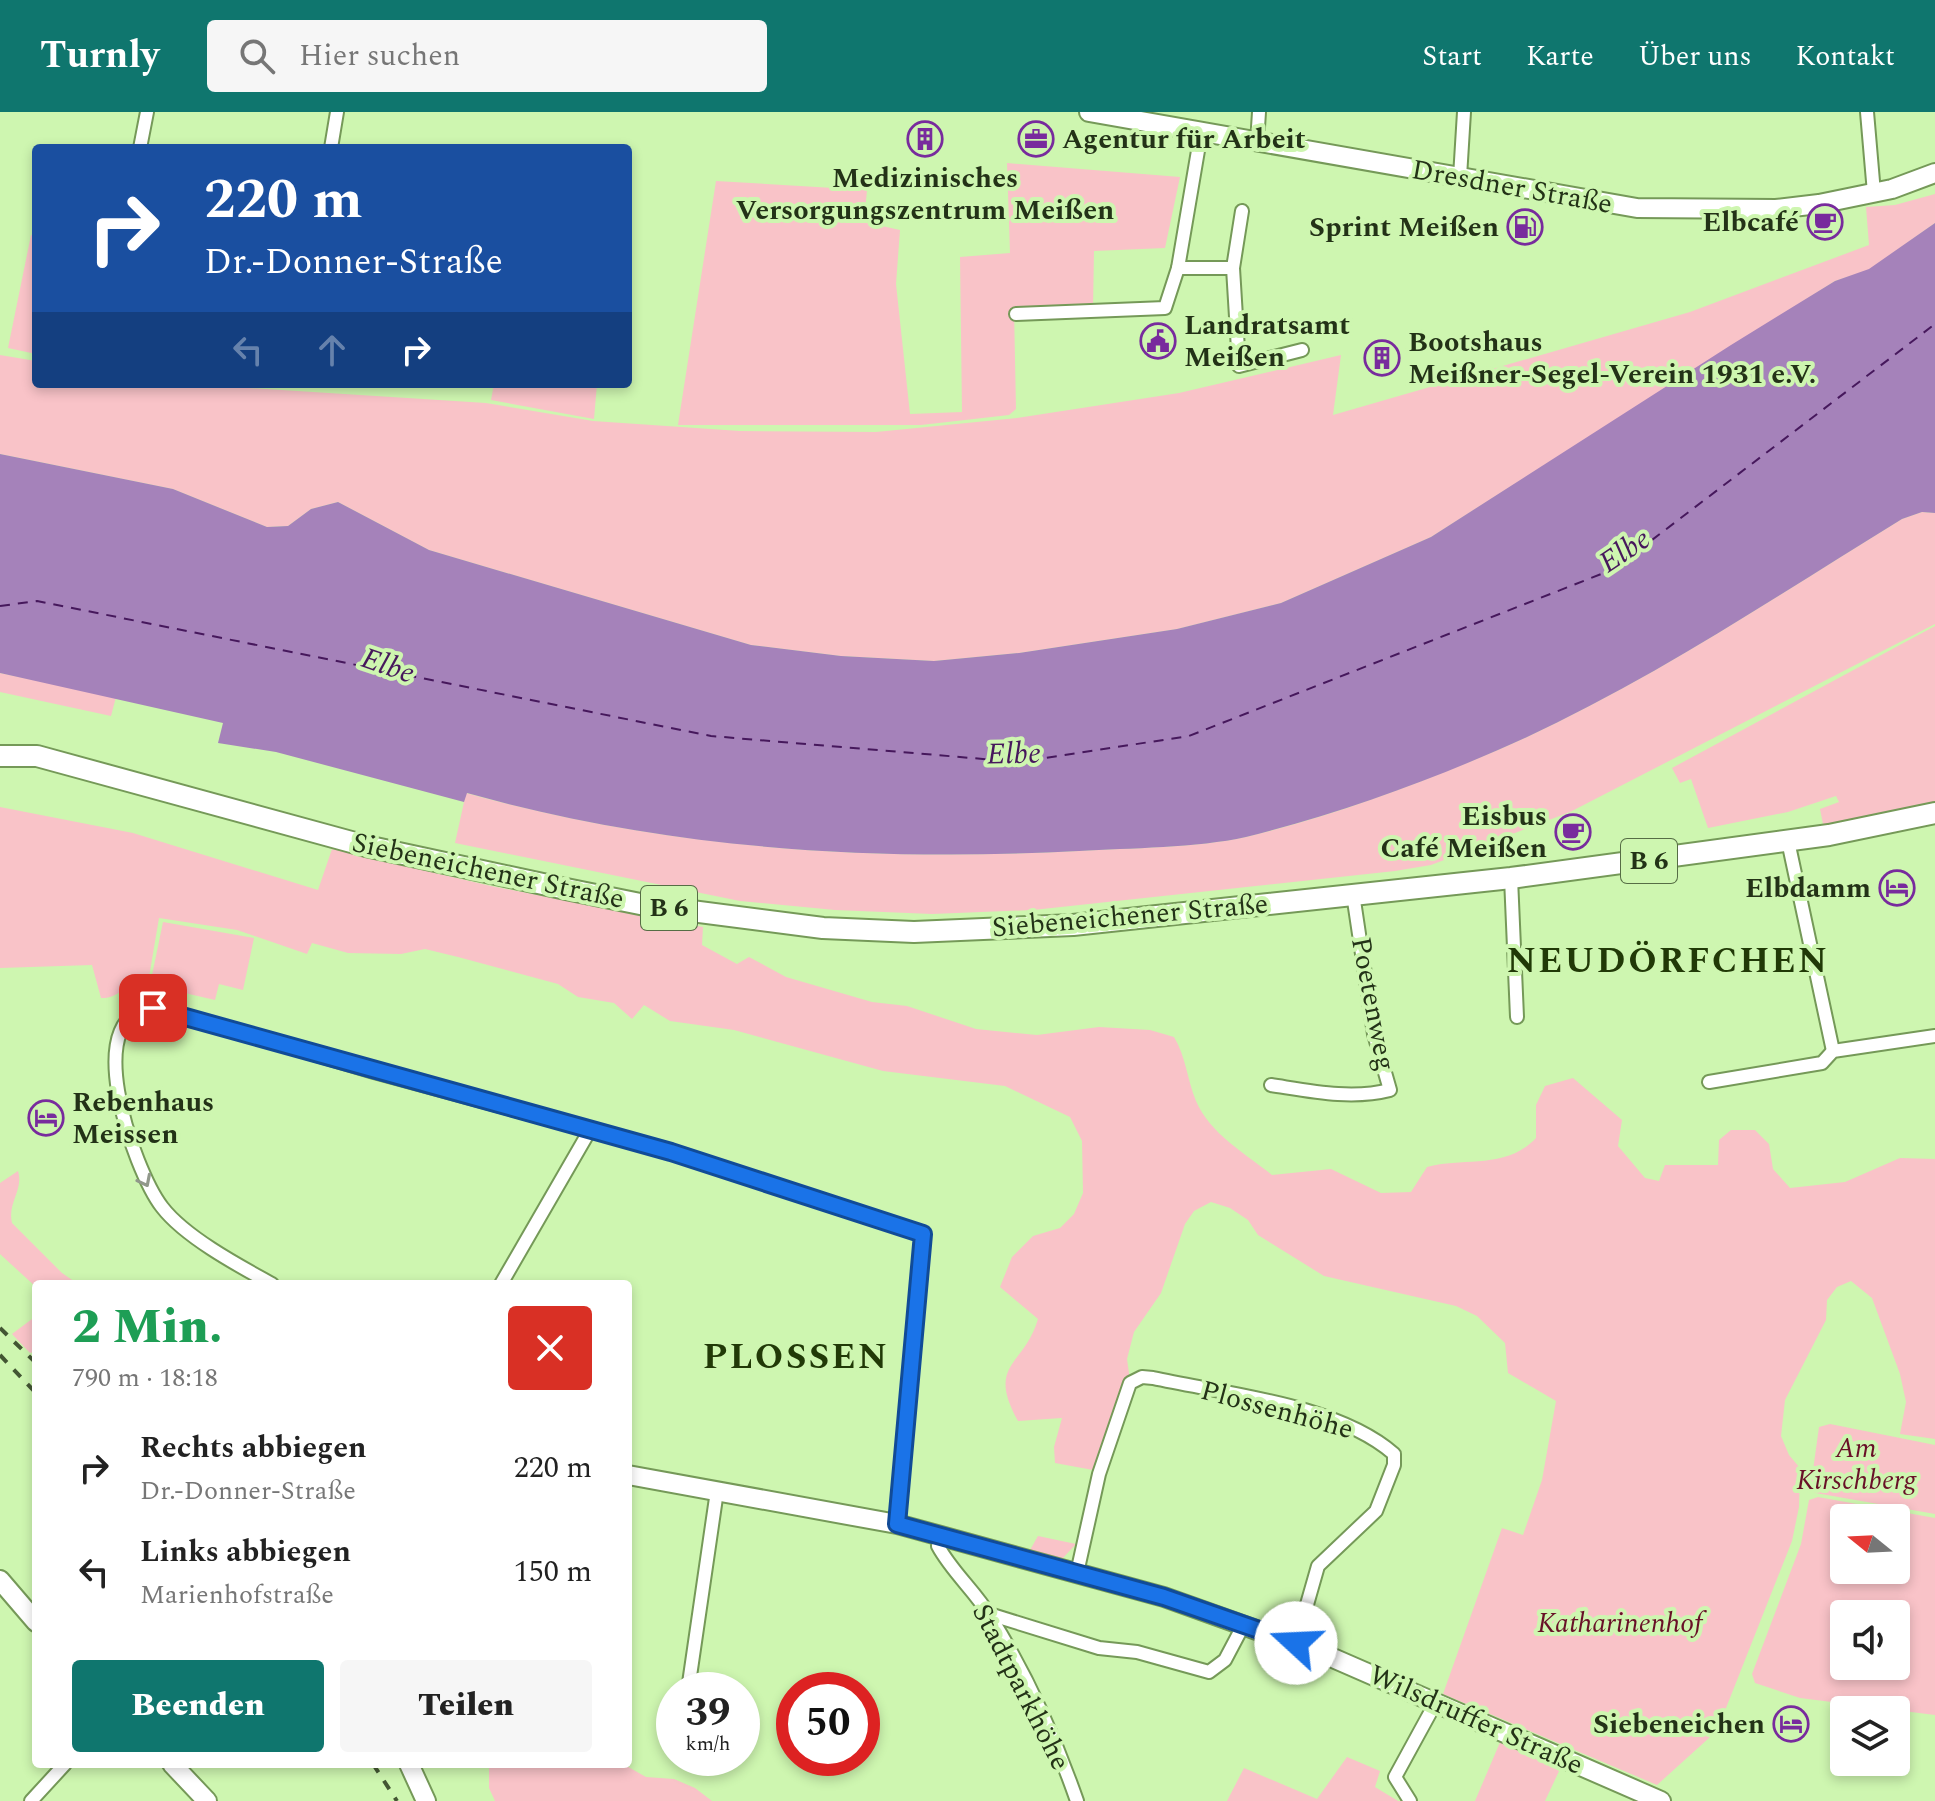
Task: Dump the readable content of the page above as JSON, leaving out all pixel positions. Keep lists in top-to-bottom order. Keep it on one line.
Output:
{"streets":{"main road":["Dresdner Straße","B 6","Siebeneichener Straße","Wilsdruffer Straße"],"street":["Poetenweg","Plossenhöhe","Stadtparkhöhe"]},"crossings":[["Siebeneichener Straße","Poetenweg"],["Plossenhöhe","Wilsdruffer Straße"],["Stadtparkhöhe","Wilsdruffer Straße"]],"districts":["NEUDÖRFCHEN","PLOSSEN"],"water":["Elbe"],"parks":["Am Kirschberg","Katharinenhof"],"places":{"building":["Medizinisches Versorgungszentrum Meißen","Bootshaus Meißner-Segel-Verein 1931 e.V."],"office":["Agentur für Arbeit"],"cafe":["Elbcafé","Eisbus Café Meißen"],"fuel station":["Sprint Meißen"],"public building":["Landratsamt Meißen"],"hotel":["Elbdamm","Rebenhaus Meissen","Siebeneichen"]},"north":"left","page":{"header":"Turnly","search":"Hier suchen","nav":["Start","Karte","Über uns","Kontakt"],"turn":["220 m","Dr.-Donner-Straße"],"heading":["2 Min.","790 m · 18:18"],"list":[{"name":"Rechts abbiegen","note":"Dr.-Donner-Straße","value":"220 m"},{"name":"Links abbiegen","note":"Marienhofstraße","value":"150 m"}],"buttons":["Beenden","Teilen"],"speed":"39 km/h","limit":"50"}}
